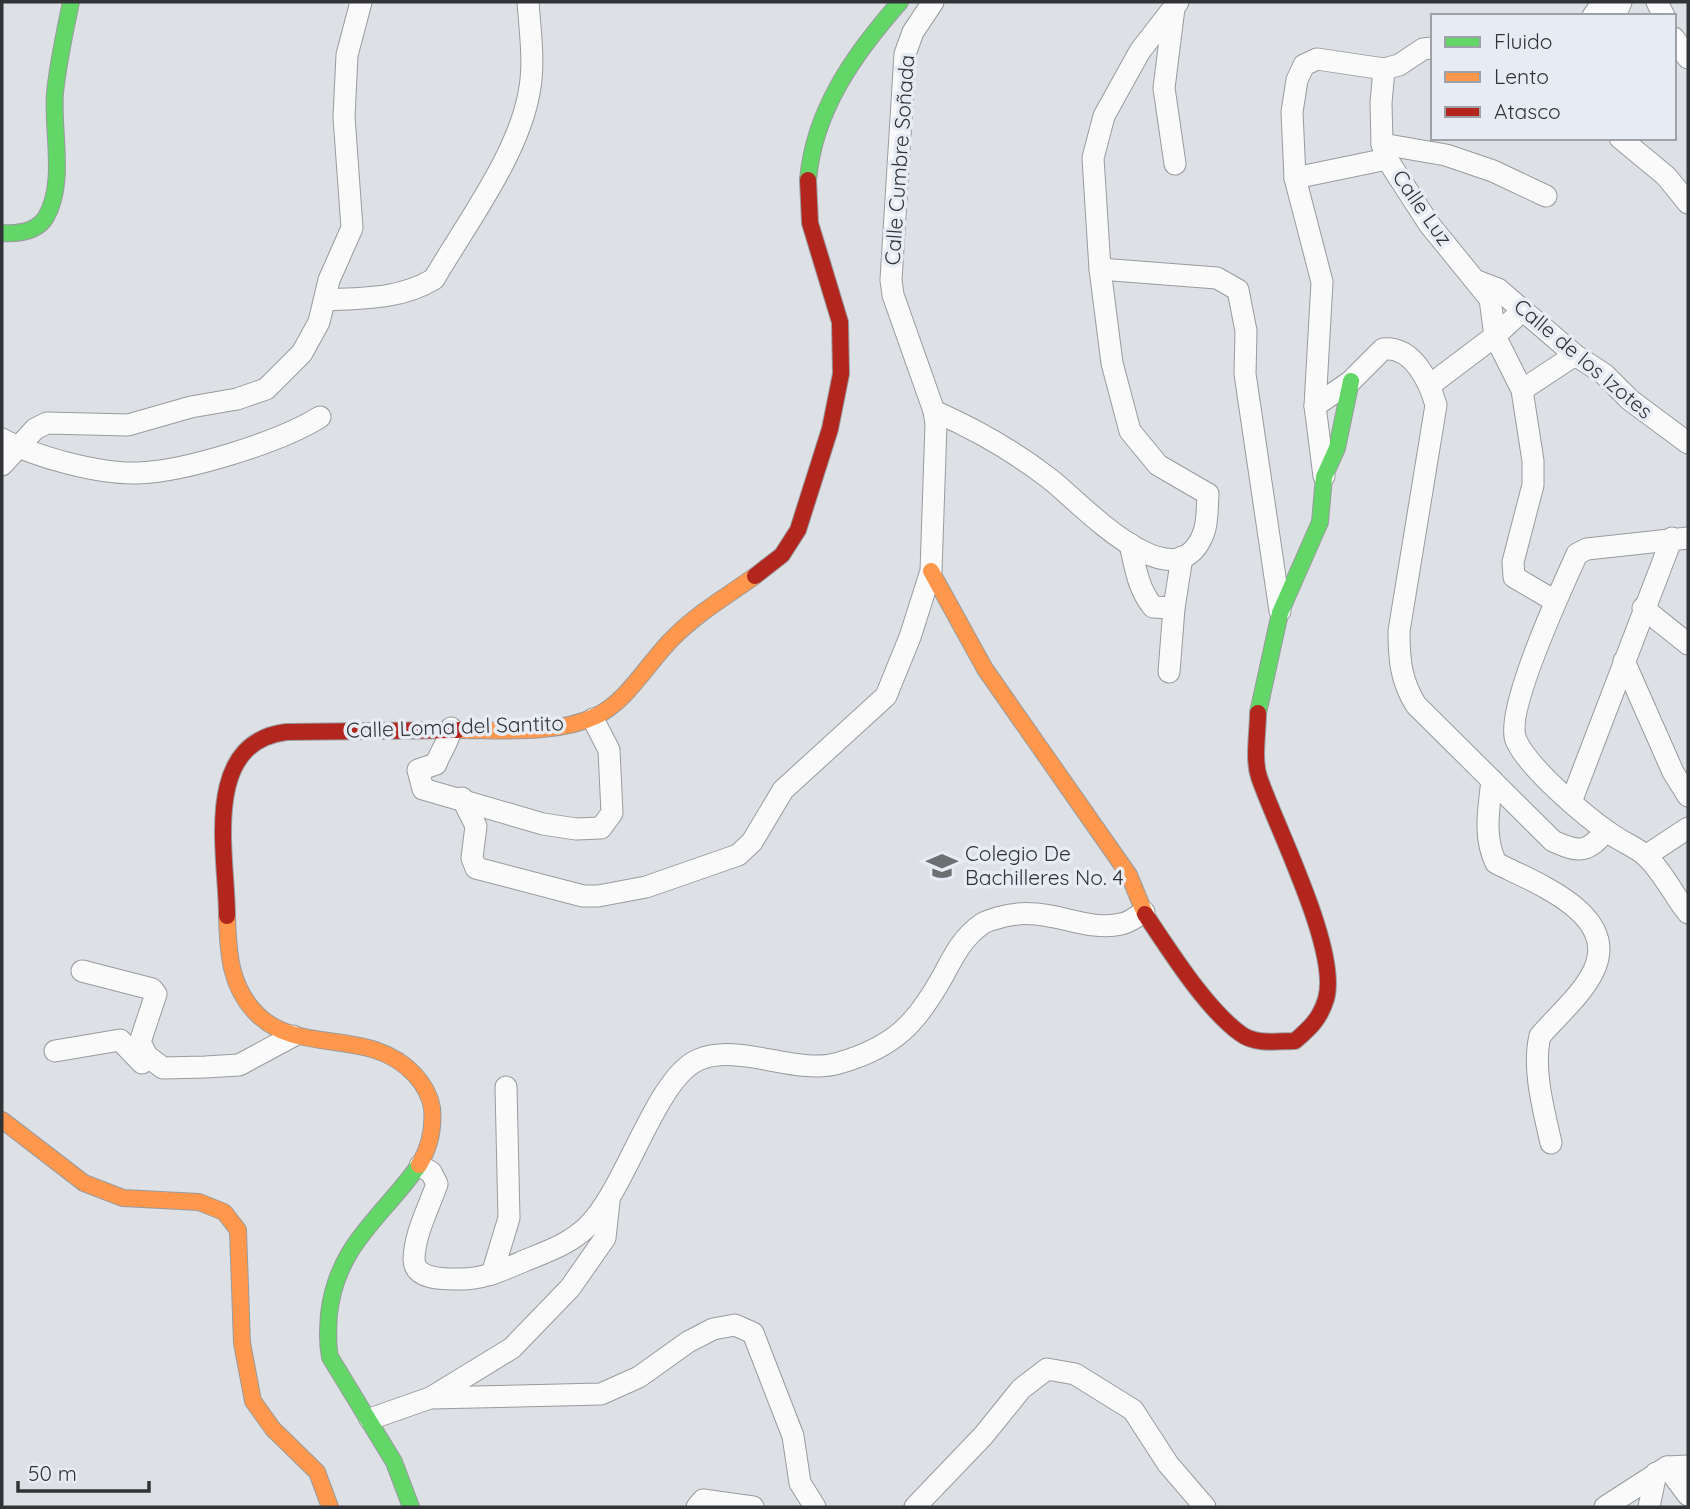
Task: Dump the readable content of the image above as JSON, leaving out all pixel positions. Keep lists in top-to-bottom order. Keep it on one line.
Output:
{"streets":{"main road":["Calle Cumbre Soñada","Calle Loma del Santito"],"street":["Calle Luz","Calle de los Izotes"]},"crossings":[["Calle Luz","Calle de los Izotes"]],"places":{"school or university":["Colegio De Bachilleres No. 4"]},"legend":["Fluido","Lento","Atasco"],"scale_bar":"50 m"}
